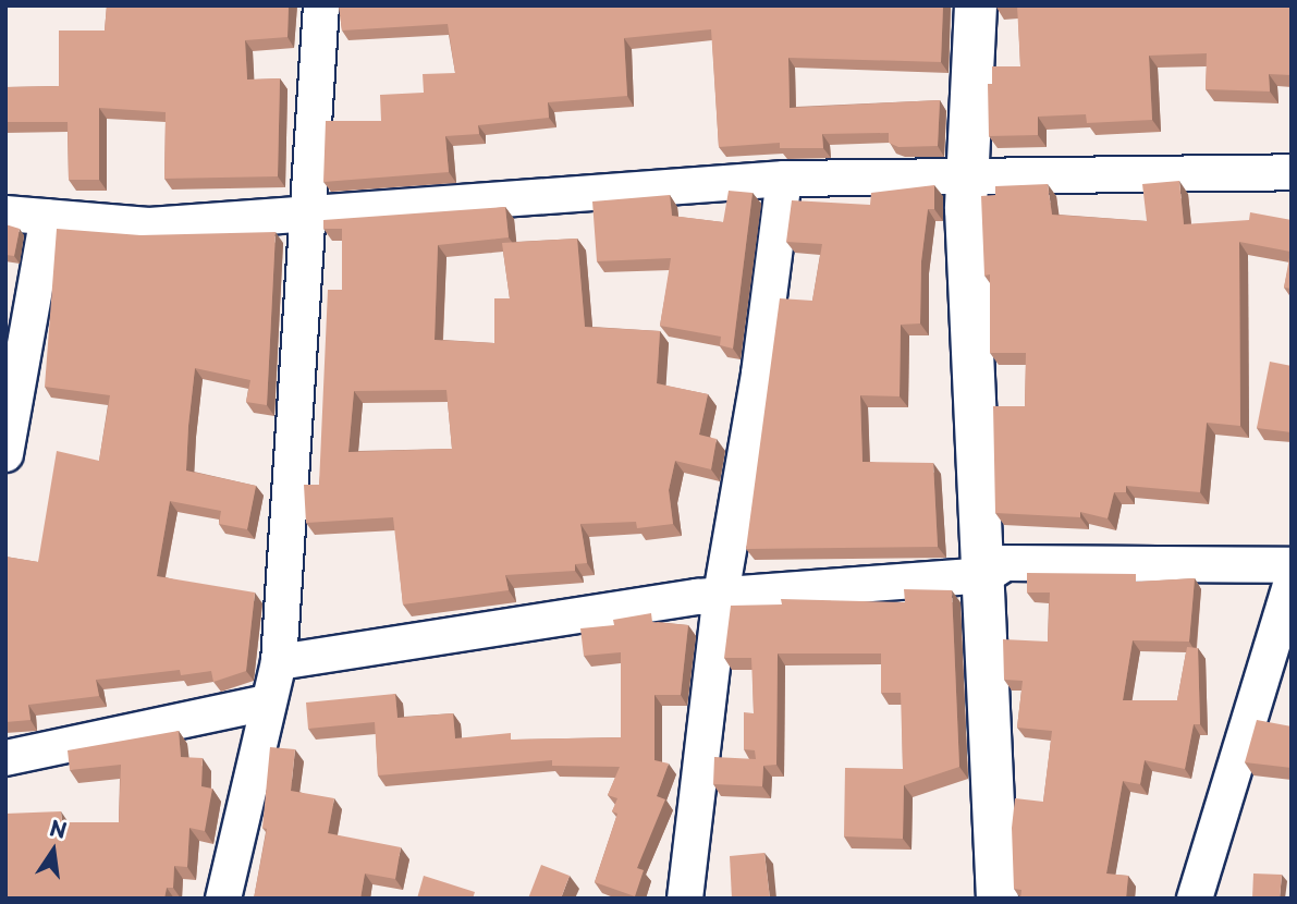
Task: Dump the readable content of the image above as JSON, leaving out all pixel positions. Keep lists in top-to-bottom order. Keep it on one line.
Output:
{"north":"top"}
